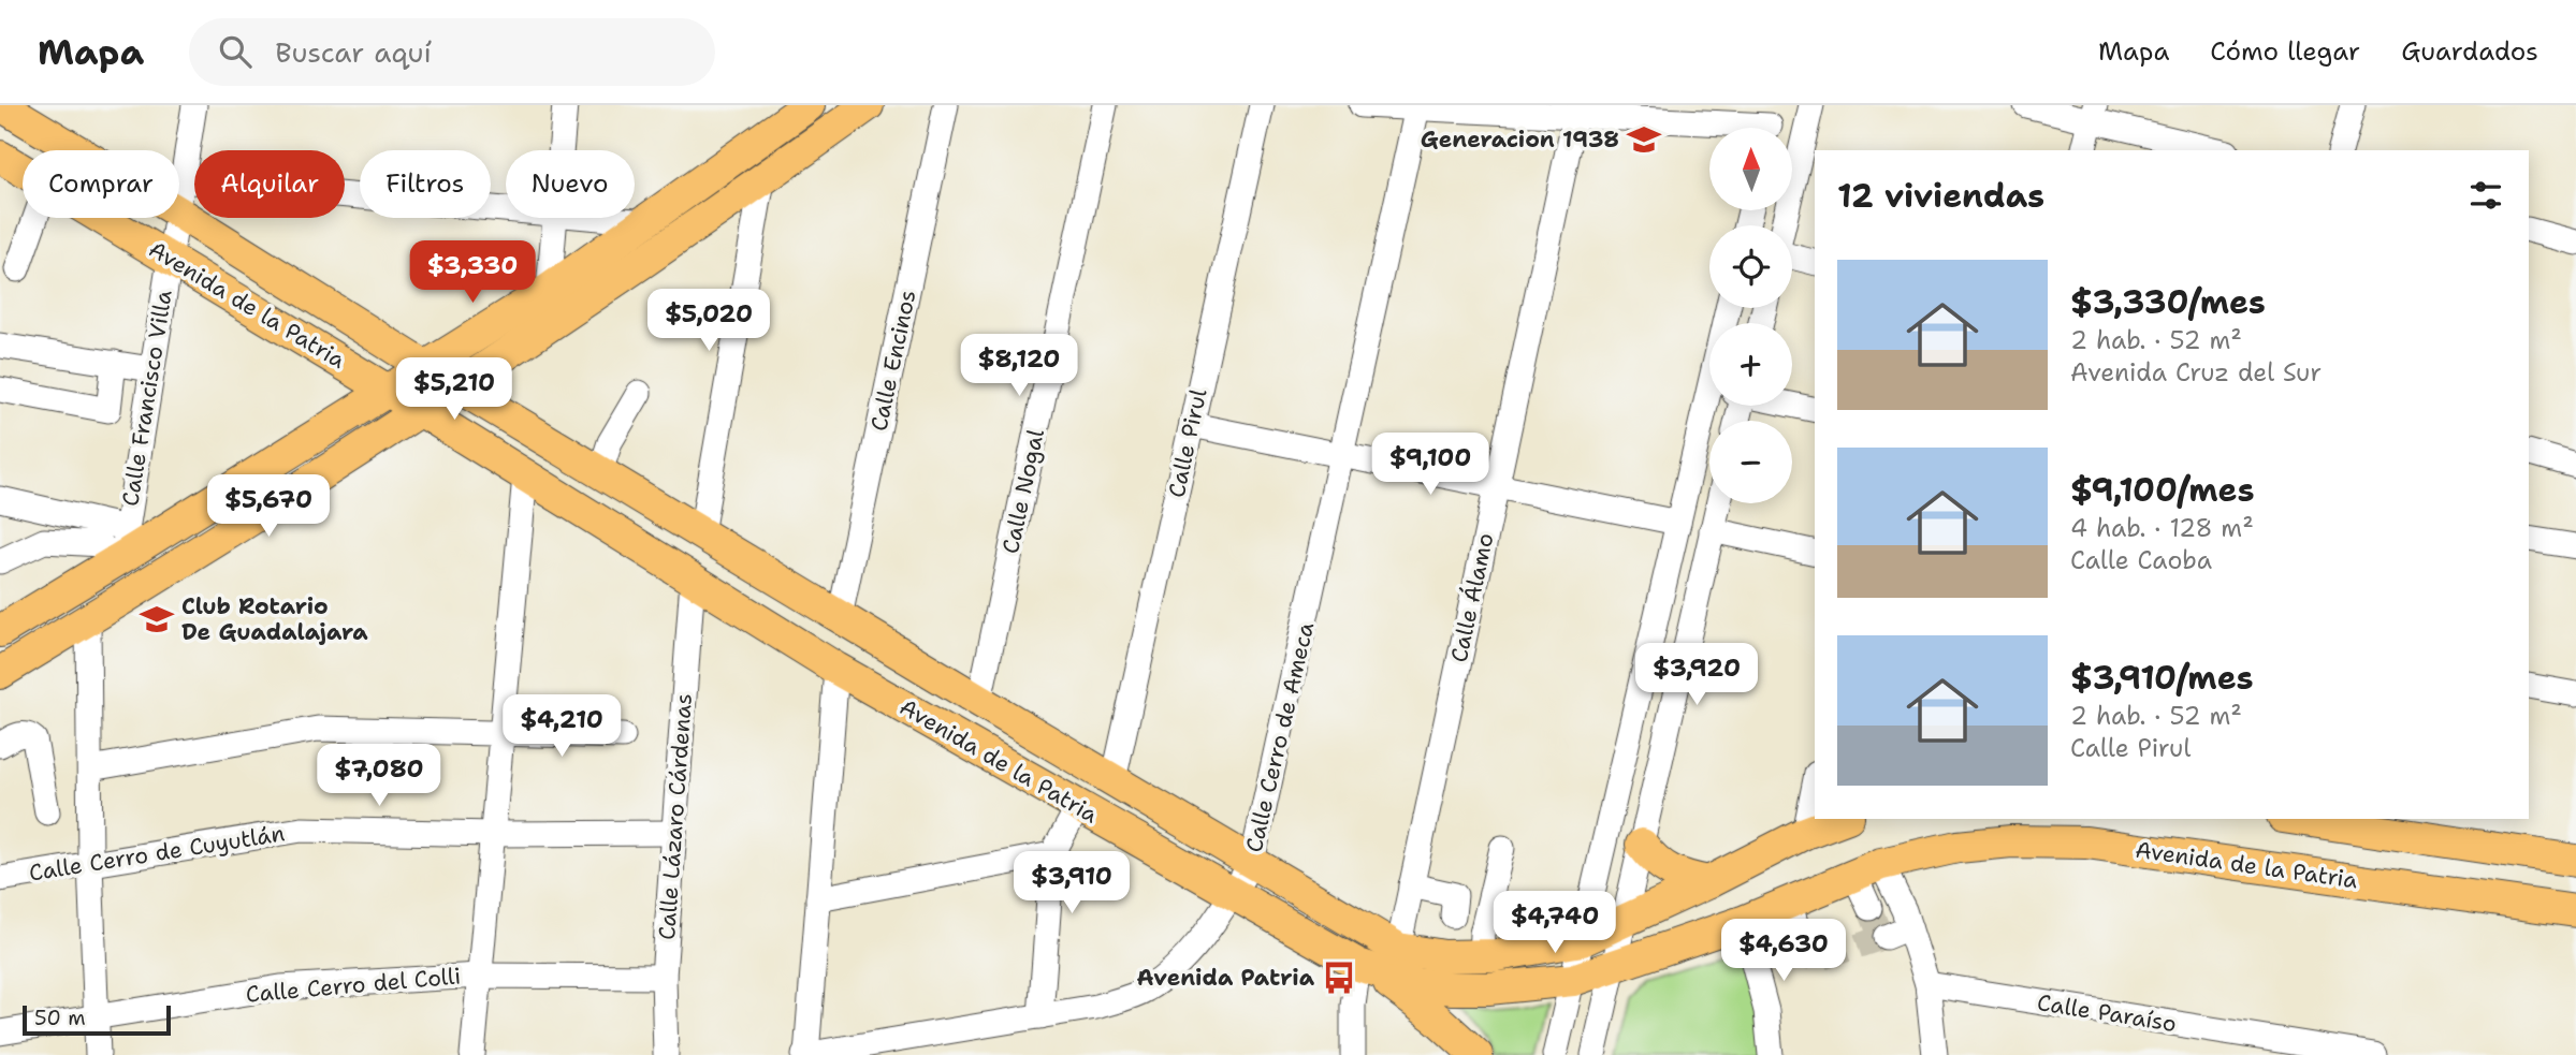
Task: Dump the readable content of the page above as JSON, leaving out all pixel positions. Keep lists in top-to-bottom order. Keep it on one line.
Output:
{"streets":{"main road":["Avenida de la Patria"],"street":["Calle Encinos","Calle Francisco Villa","Calle Pirul","Calle Nogal","Calle Álamo","Calle Cerro de Ameca","Calle Lázaro Cárdenas","Calle Cerro de Cuyutlán","Calle Cerro del Colli","Calle Paraíso"]},"crossings":[["Avenida de la Patria","Calle Encinos"],["Avenida de la Patria","Calle Francisco Villa"],["Avenida de la Patria","Calle Pirul"],["Avenida de la Patria","Calle Nogal"],["Avenida de la Patria","Calle Álamo"],["Avenida de la Patria","Calle Cerro de Ameca"],["Avenida de la Patria","Calle Lázaro Cárdenas"],["Calle Lázaro Cárdenas","Calle Cerro de Cuyutlán"],["Calle Lázaro Cárdenas","Calle Cerro del Colli"]],"places":{"school or university":["Generacion 1938","Club Rotario De Guadalajara"],"bus stop":["Avenida Patria"]},"scale_bar":"50 m","north":"top","page":{"header":"Mapa","search":"Buscar aquí","nav":["Mapa","Cómo llegar","Guardados"],"map_buttons":["+","−"],"chip":["Comprar","Alquilar","Filtros","Nuevo"],"heading":"12 viviendas","price":["$3,330","$5,020","$8,120","$5,210","$9,100","$5,670","$3,920","$4,210","$7,080","$3,910","$4,740","$4,630"],"list":[{"name":"$3,330/mes","note":"2 hab. · 52 m² · Avenida Cruz del Sur"},{"name":"$9,100/mes","note":"4 hab. · 128 m² · Calle Caoba"},{"name":"$3,910/mes","note":"2 hab. · 52 m² · Calle Pirul"}],"scale":"50 m"}}
